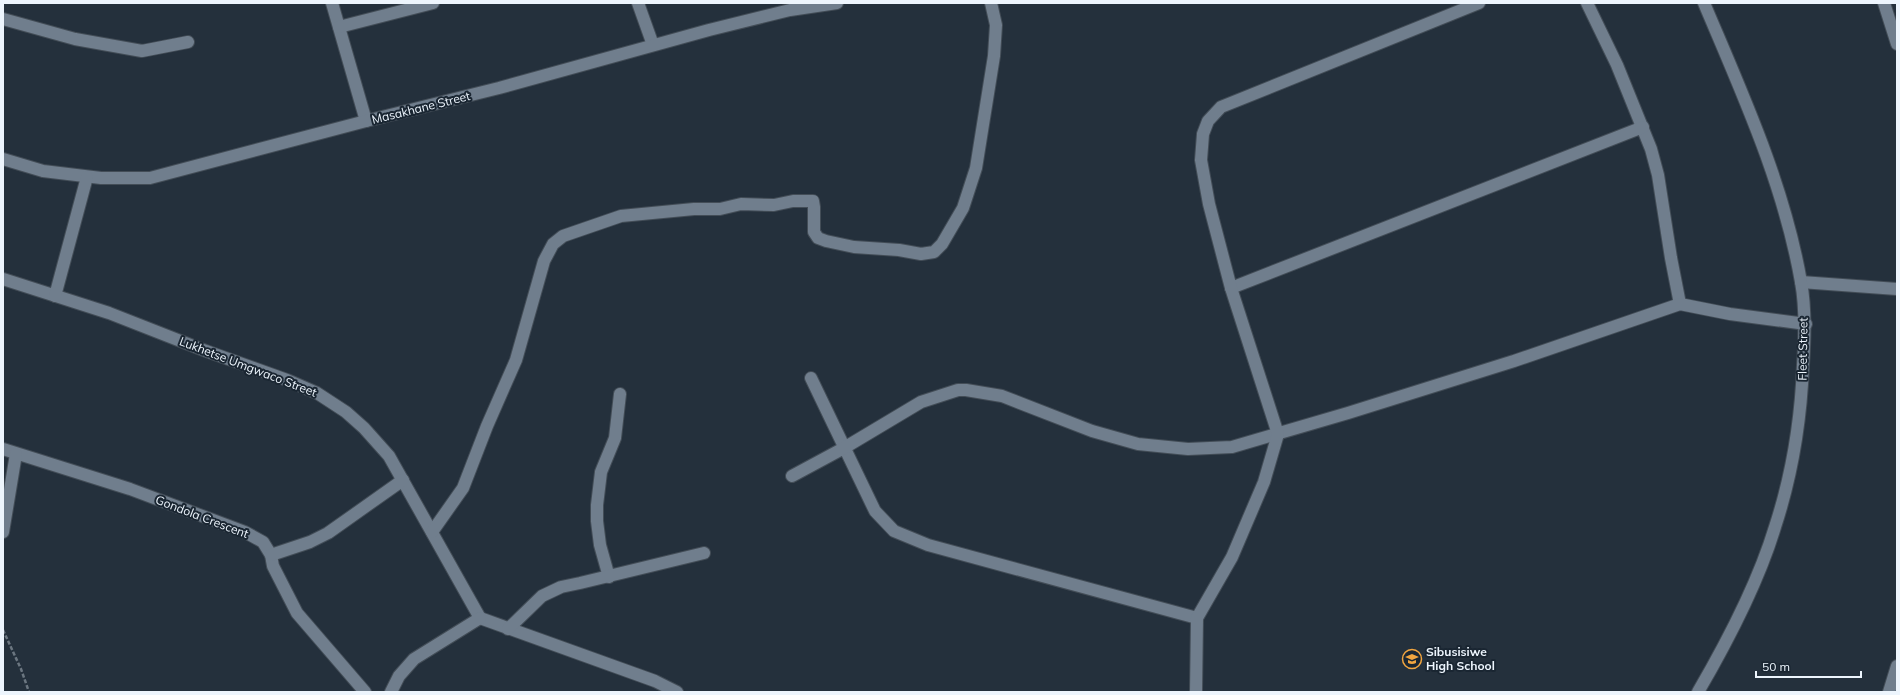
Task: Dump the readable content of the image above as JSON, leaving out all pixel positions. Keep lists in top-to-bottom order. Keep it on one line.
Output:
{"streets":{"street":["Masakhane Street","Fleet Street","Lukhetse Umgwaco Street","Gondola Crescent"]},"places":{"school or university":["Sibusisiwe High School"]},"scale_bar":"50 m"}
